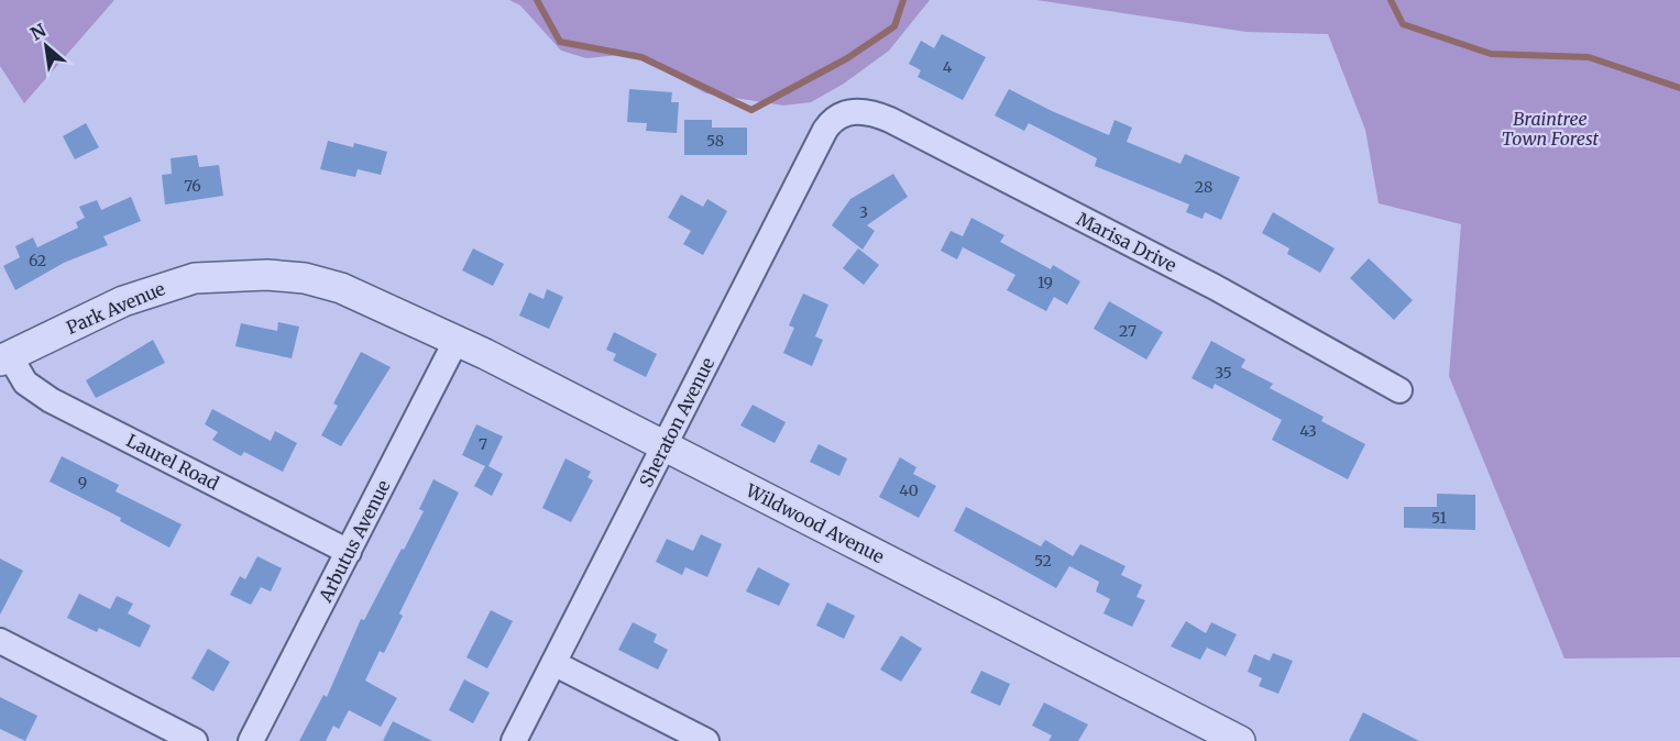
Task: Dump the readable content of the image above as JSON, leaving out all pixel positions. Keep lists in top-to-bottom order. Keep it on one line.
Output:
{"streets":{"street":["Marisa Drive","Park Avenue","Sheraton Avenue","Laurel Road","Wildwood Avenue","Arbutus Avenue"]},"crossings":[["Marisa Drive","Sheraton Avenue"],["Park Avenue","Laurel Road"],["Park Avenue","Wildwood Avenue"],["Sheraton Avenue","Wildwood Avenue"],["Laurel Road","Arbutus Avenue"],["Wildwood Avenue","Arbutus Avenue"]],"parks":["Braintree Town Forest"],"house_numbers":["4","58","76","28","3","62","19","27","35","43","7","9","40","51","52"],"north":"top left"}
